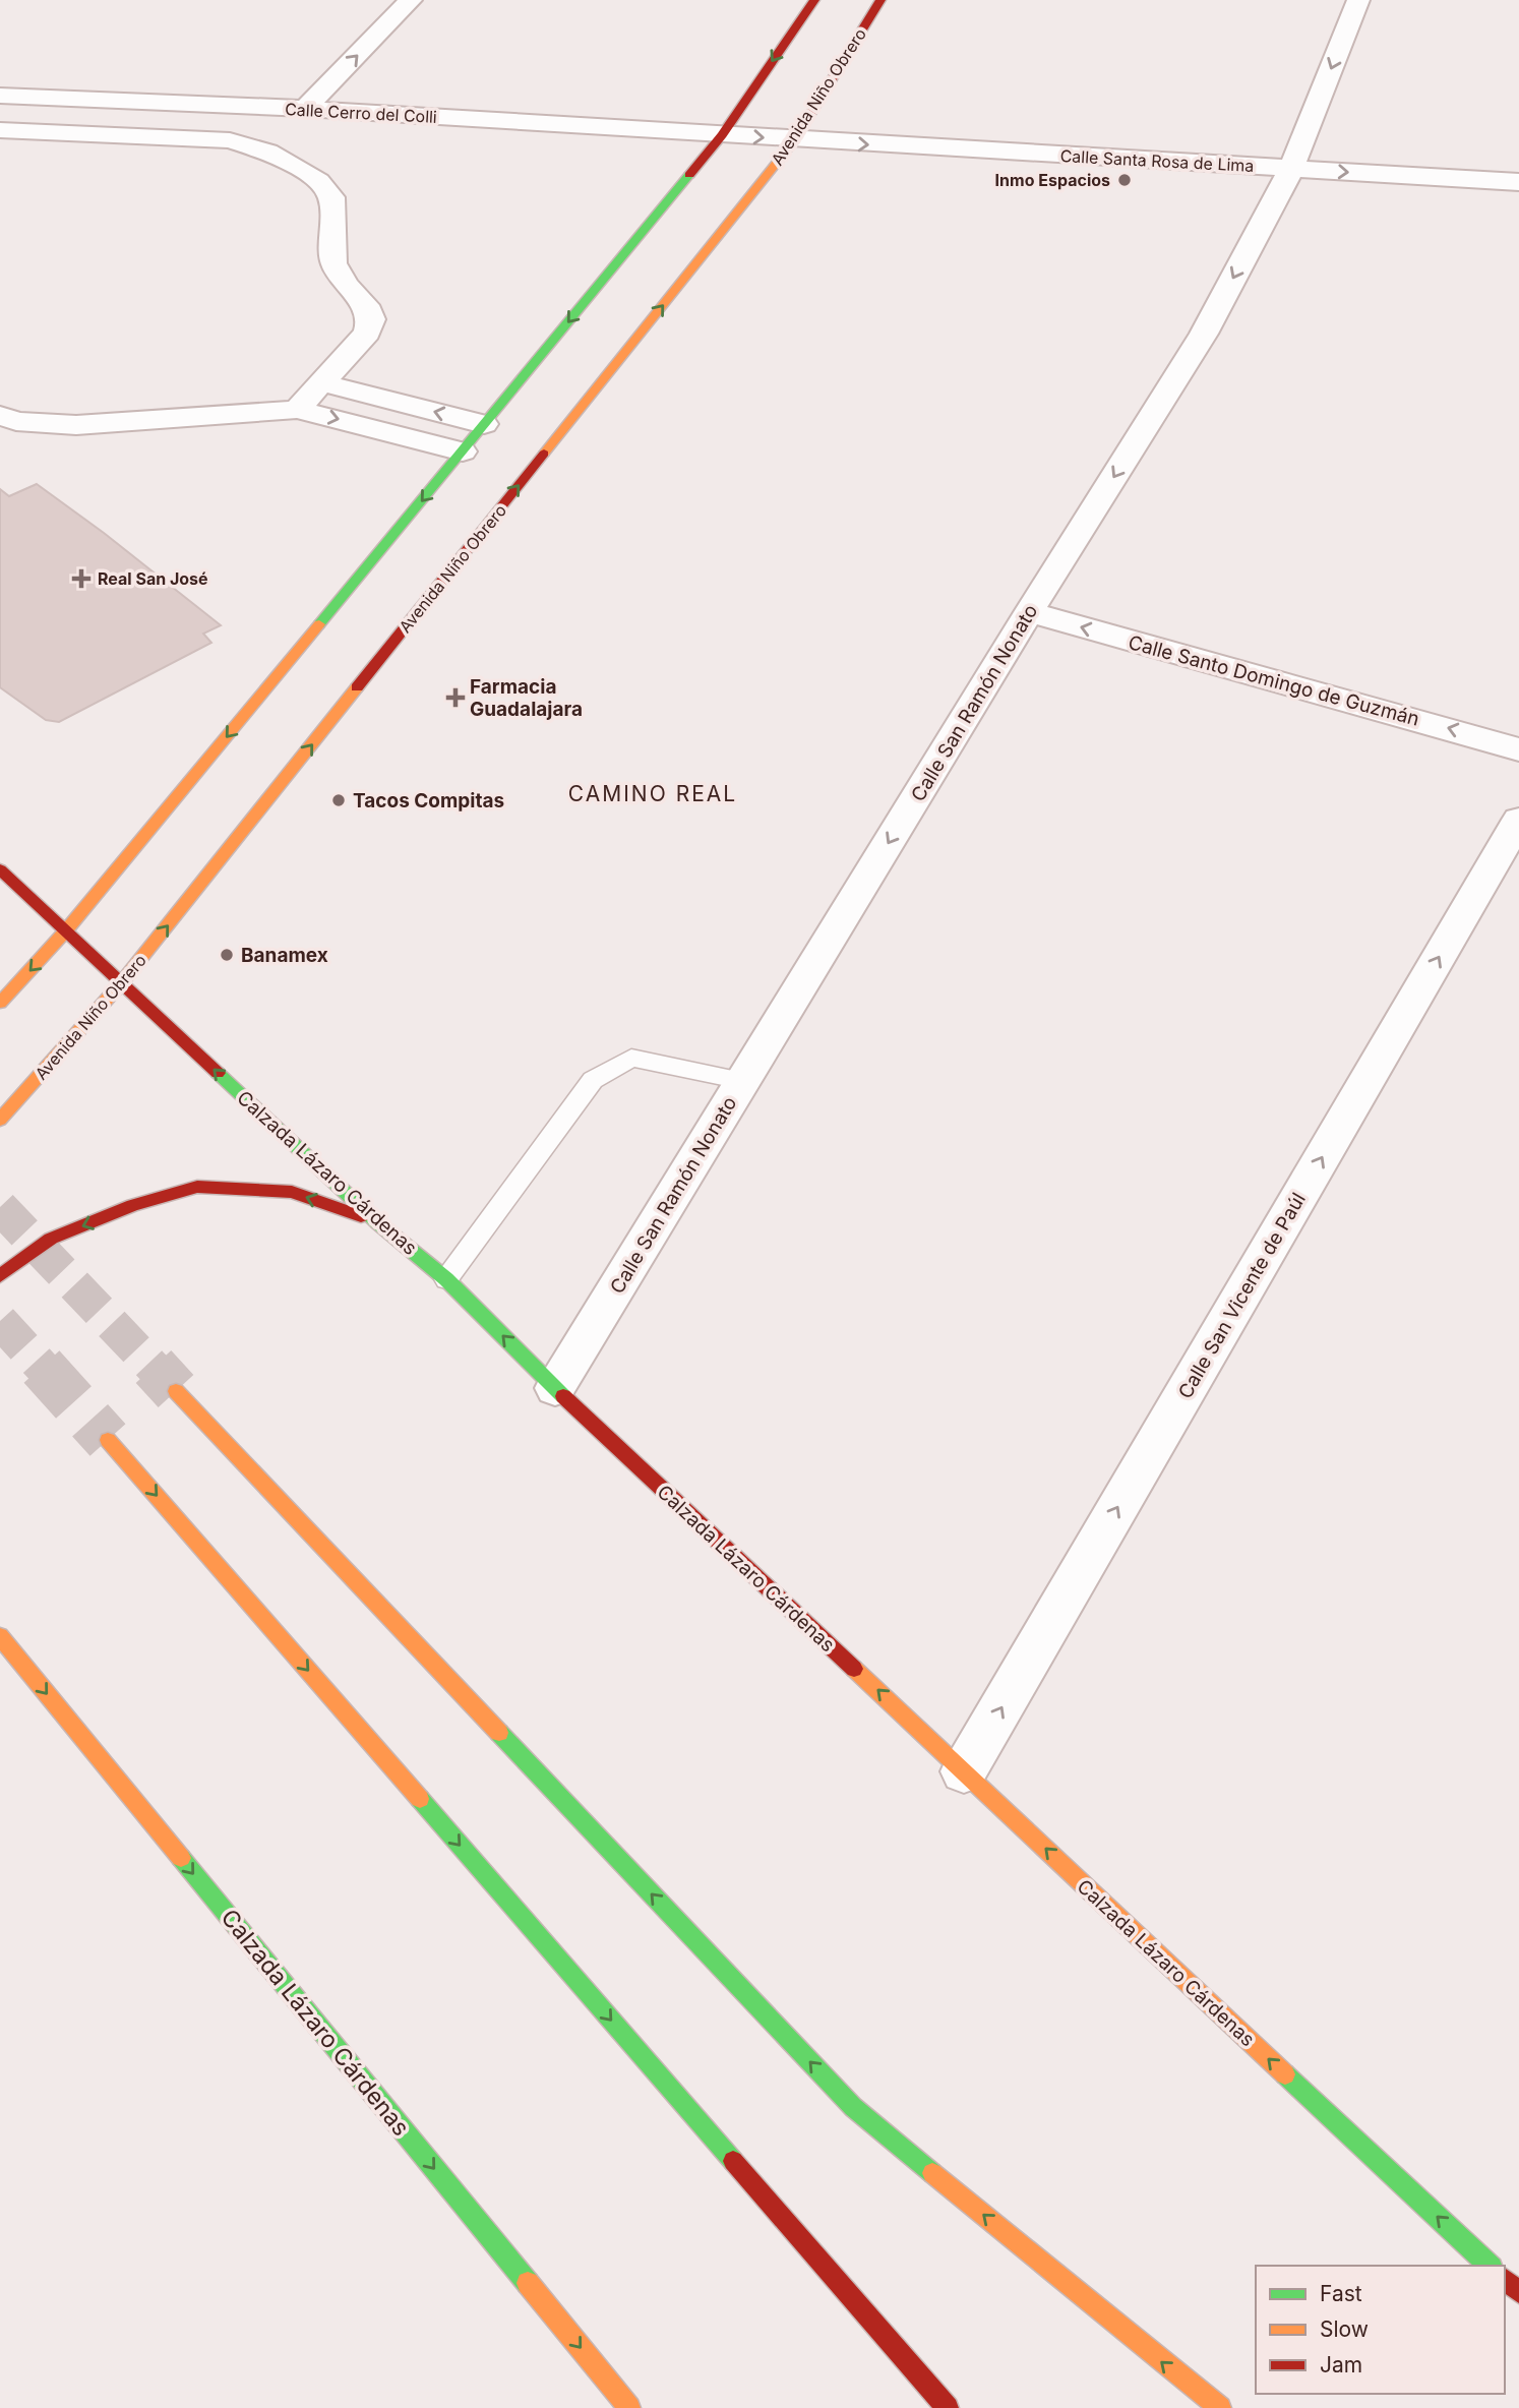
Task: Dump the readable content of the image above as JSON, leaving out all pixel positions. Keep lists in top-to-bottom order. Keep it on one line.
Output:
{"streets":{"main road":["Avenida Niño Obrero","Calzada Lázaro Cárdenas"],"street":["Calle Cerro del Colli","Calle Santa Rosa de Lima","Calle Santo Domingo de Guzmán","Calle San Ramón Nonato","Calle San Vicente de Paúl"]},"crossings":[["Avenida Niño Obrero","Calle Cerro del Colli"],["Avenida Niño Obrero","Calle Santa Rosa de Lima"],["Avenida Niño Obrero","Calzada Lázaro Cárdenas"],["Calle Cerro del Colli","Calle Santa Rosa de Lima"],["Calle Santa Rosa de Lima","Calle San Ramón Nonato"],["Calle Santo Domingo de Guzmán","Calle San Ramón Nonato"],["Calle San Ramón Nonato","Calzada Lázaro Cárdenas"],["Calzada Lázaro Cárdenas","Calle San Vicente de Paúl"]],"one_way":["Calle Santa Rosa de Lima","Calle Santo Domingo de Guzmán","Calle San Ramón Nonato","Calle San Vicente de Paúl"],"districts":["CAMINO REAL"],"places":{"other":["Inmo Espacios","Tacos Compitas","Banamex"],"health":["Real San José","Farmacia Guadalajara"]},"legend":["Fast","Slow","Jam"]}
